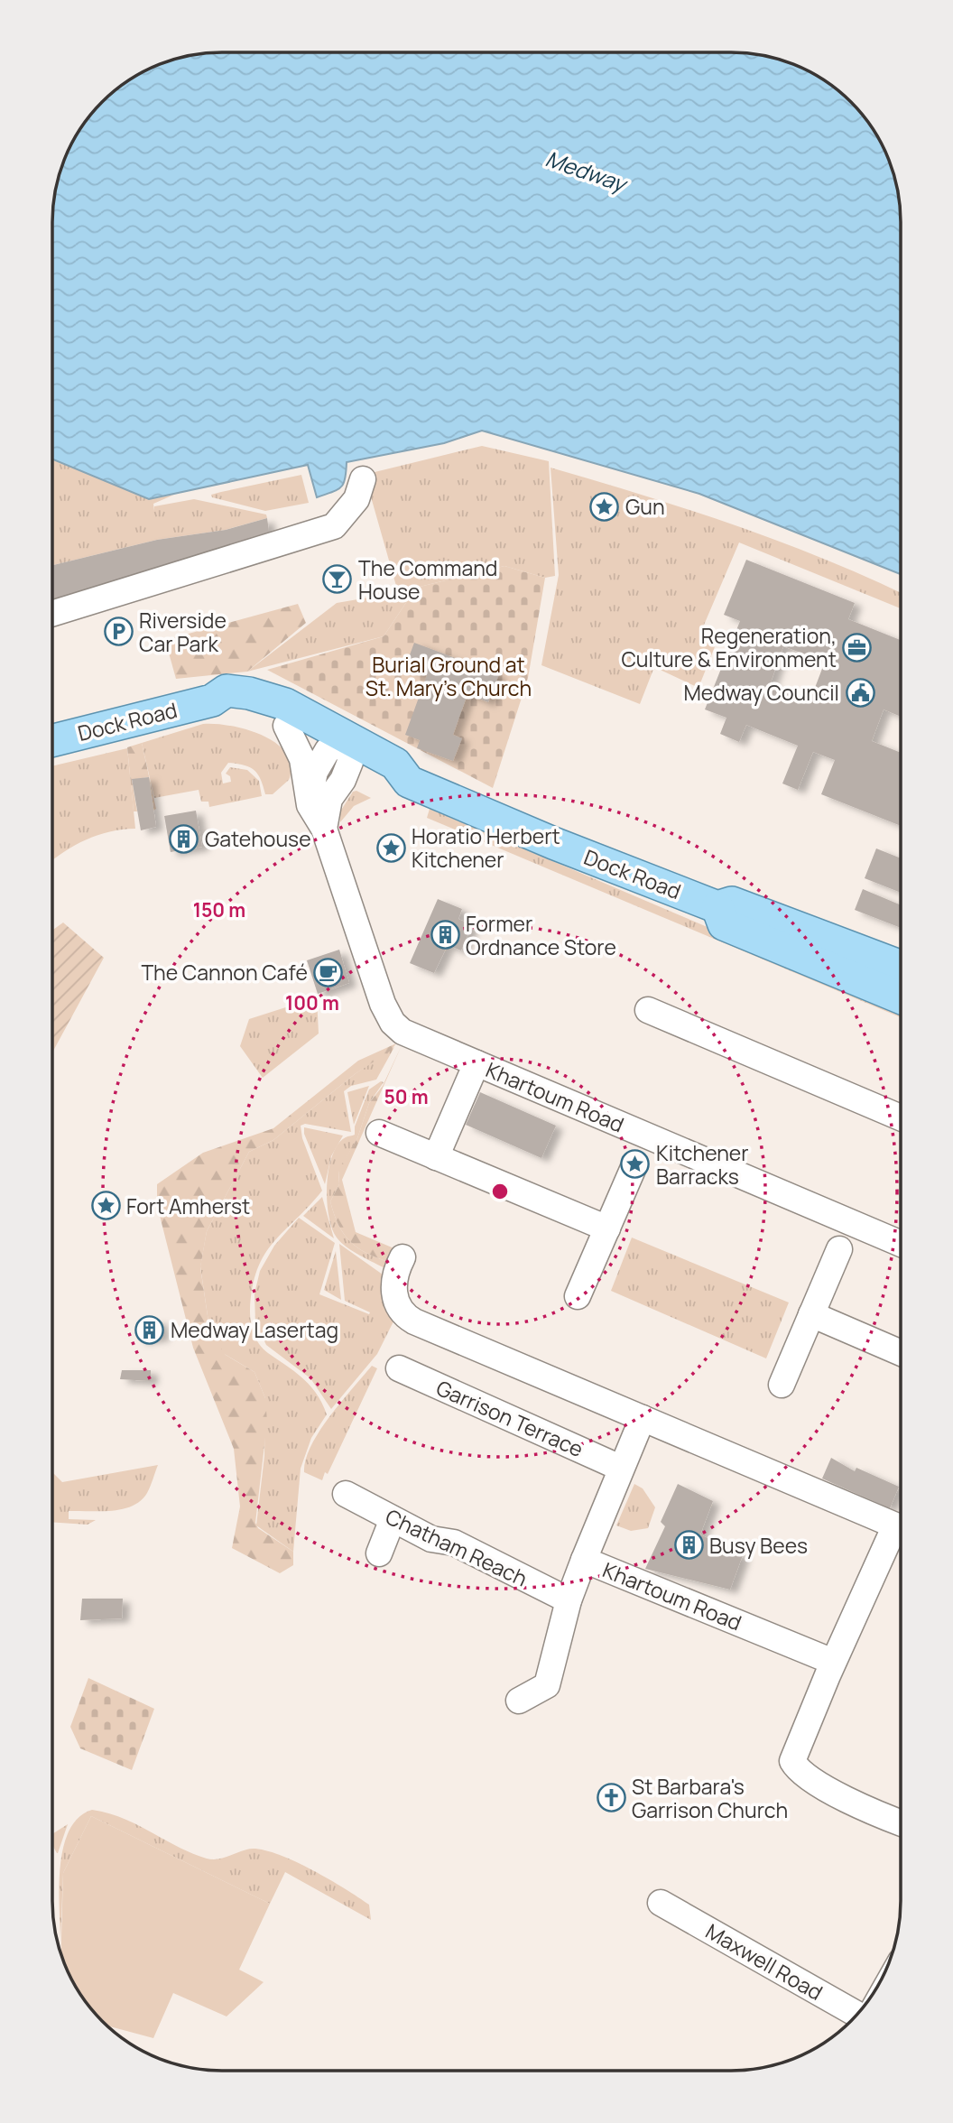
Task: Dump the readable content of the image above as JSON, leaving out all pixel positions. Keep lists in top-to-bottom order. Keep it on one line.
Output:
{"streets":{"main road":["Dock Road"],"street":["Khartoum Road","Garrison Terrace","Chatham Reach","Maxwell Road"]},"crossings":[["Dock Road","Khartoum Road"],["Khartoum Road","Garrison Terrace"]],"water":["Medway"],"parks":["Burial Ground at St. Mary’s Church"],"places":{"place":["Gun","Horatio Herbert Kitchener","Kitchener Barracks","Fort Amherst"],"bar":["The Command House"],"parking":["Riverside Car Park"],"office":["Regeneration, Culture & Environment"],"public building":["Medway Council"],"building":["Gatehouse","Former Ordnance Store","Medway Lasertag","Busy Bees"],"cafe":["The Cannon Café"],"church":["St Barbara's Garrison Church"]},"rings":["150 m","100 m","50 m"]}
